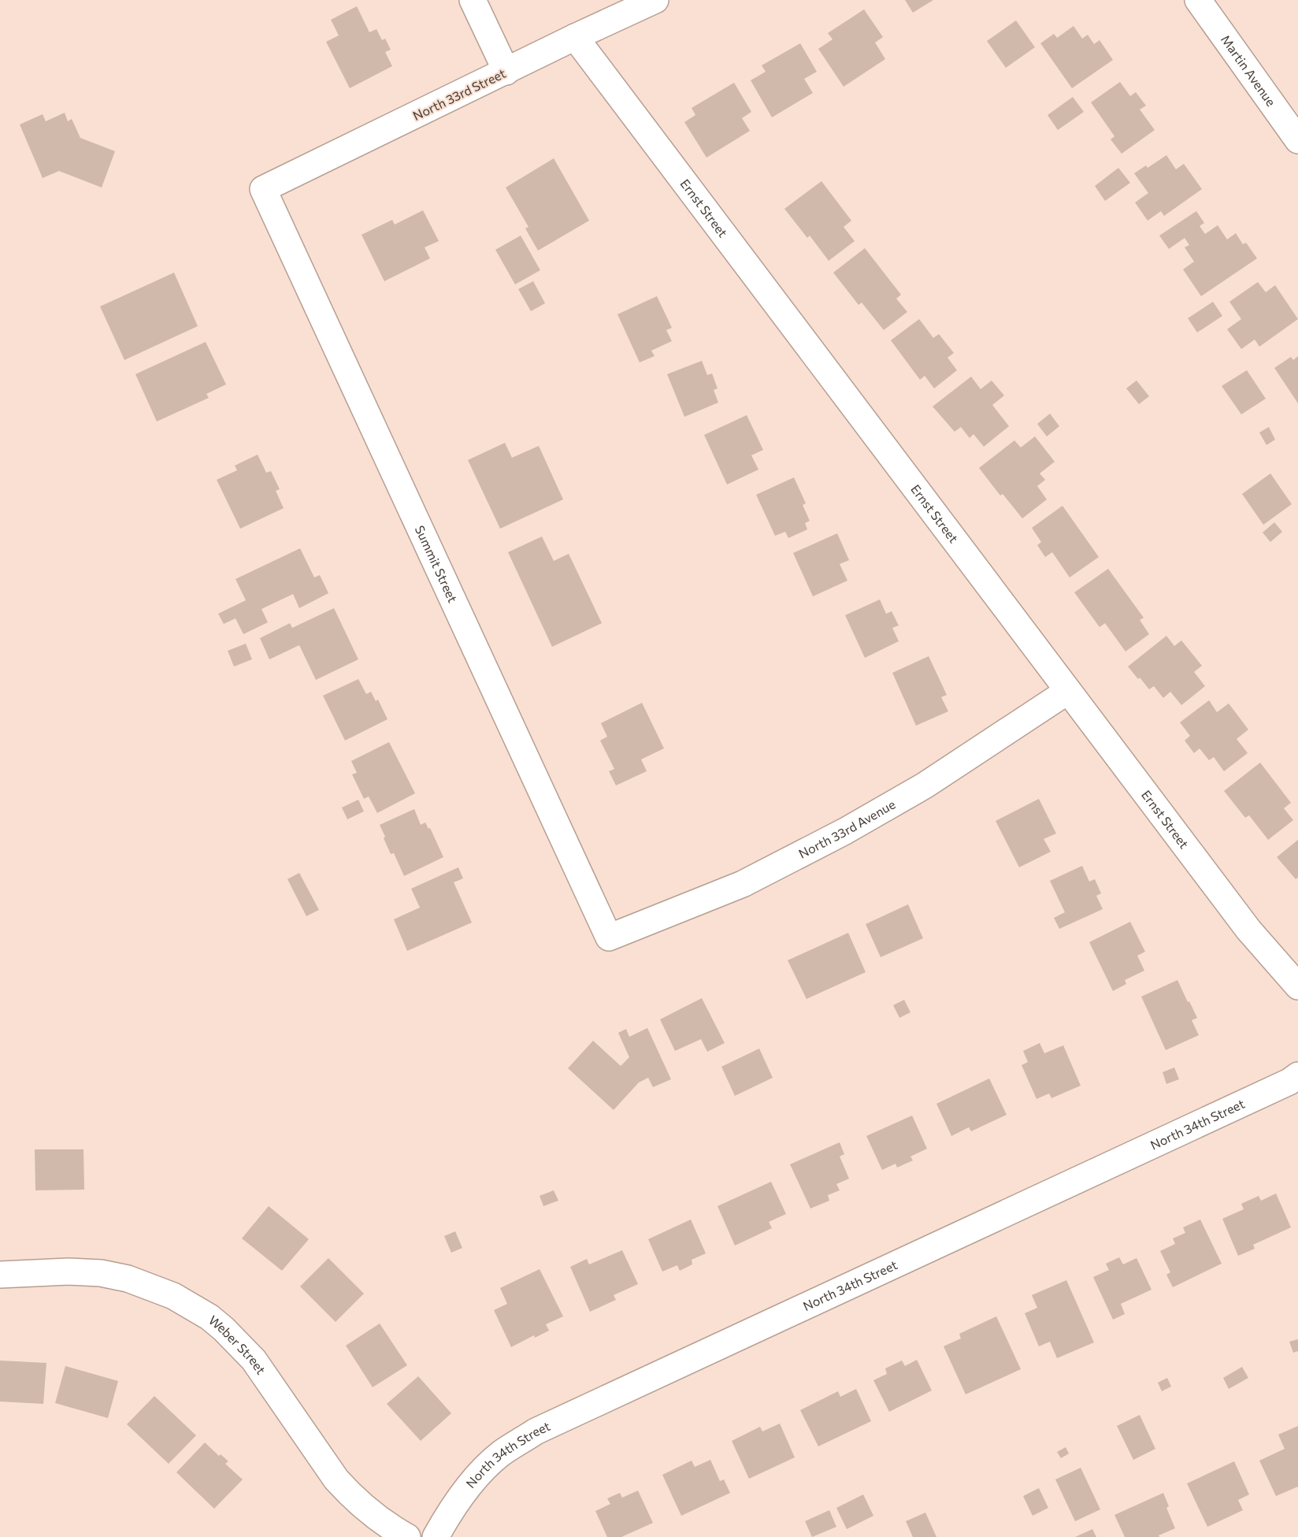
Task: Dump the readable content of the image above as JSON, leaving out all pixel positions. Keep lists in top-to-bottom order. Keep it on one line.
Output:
{"streets":{"street":["Martin Avenue","North 33rd Street","Ernst Street","Summit Street","North 33rd Avenue","North 34th Street","Weber Street"]},"crossings":[["North 33rd Street","Ernst Street"],["North 33rd Street","Summit Street"],["Ernst Street","North 33rd Avenue"],["Summit Street","North 33rd Avenue"]]}
